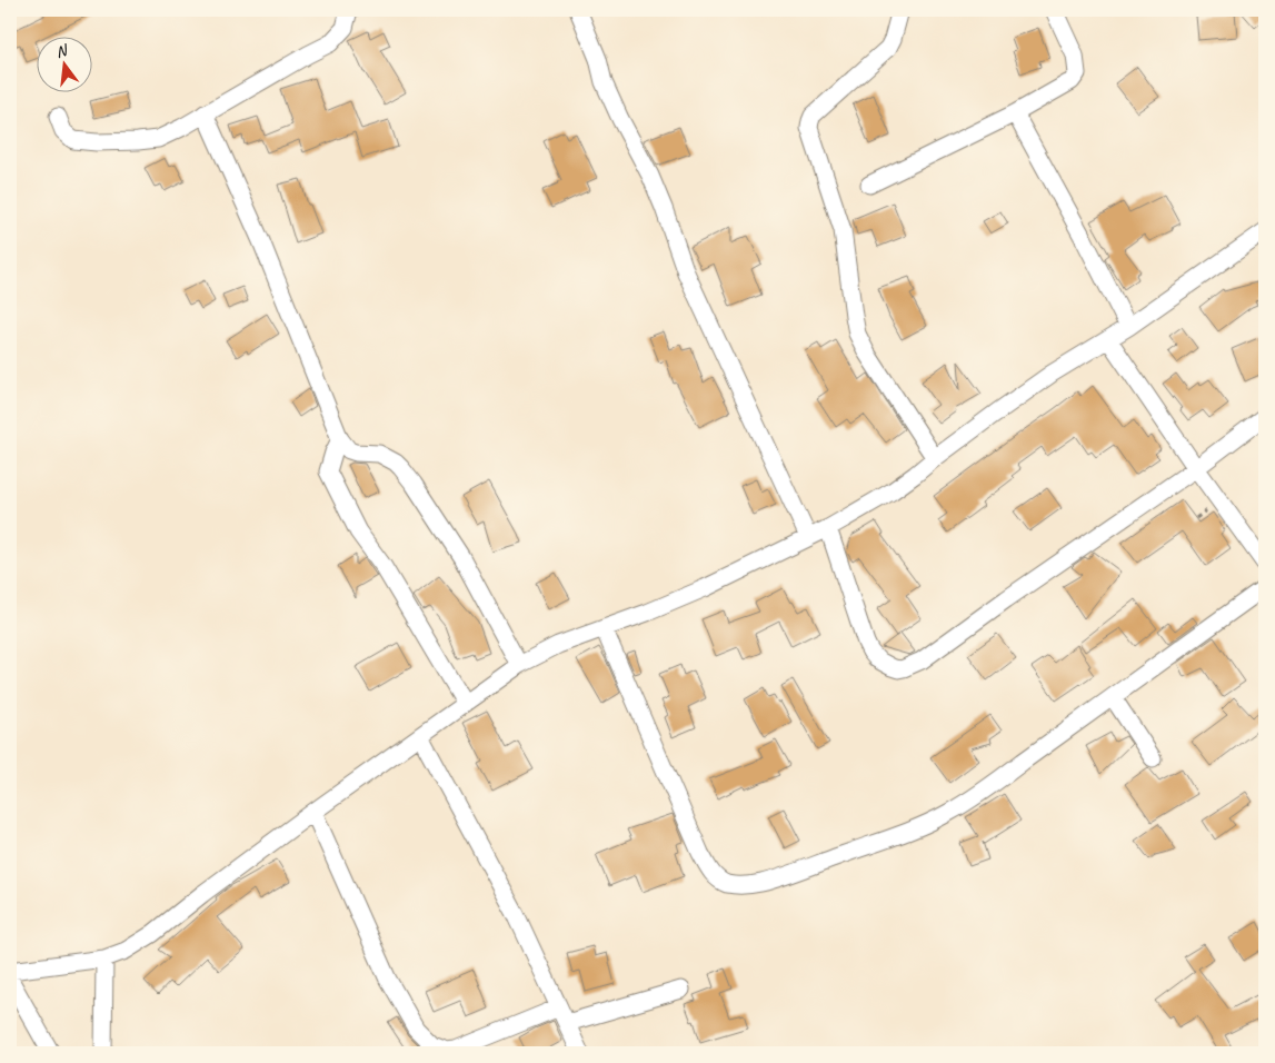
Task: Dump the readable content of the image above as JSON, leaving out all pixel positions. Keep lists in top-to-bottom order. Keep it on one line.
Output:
{"north":"top"}
